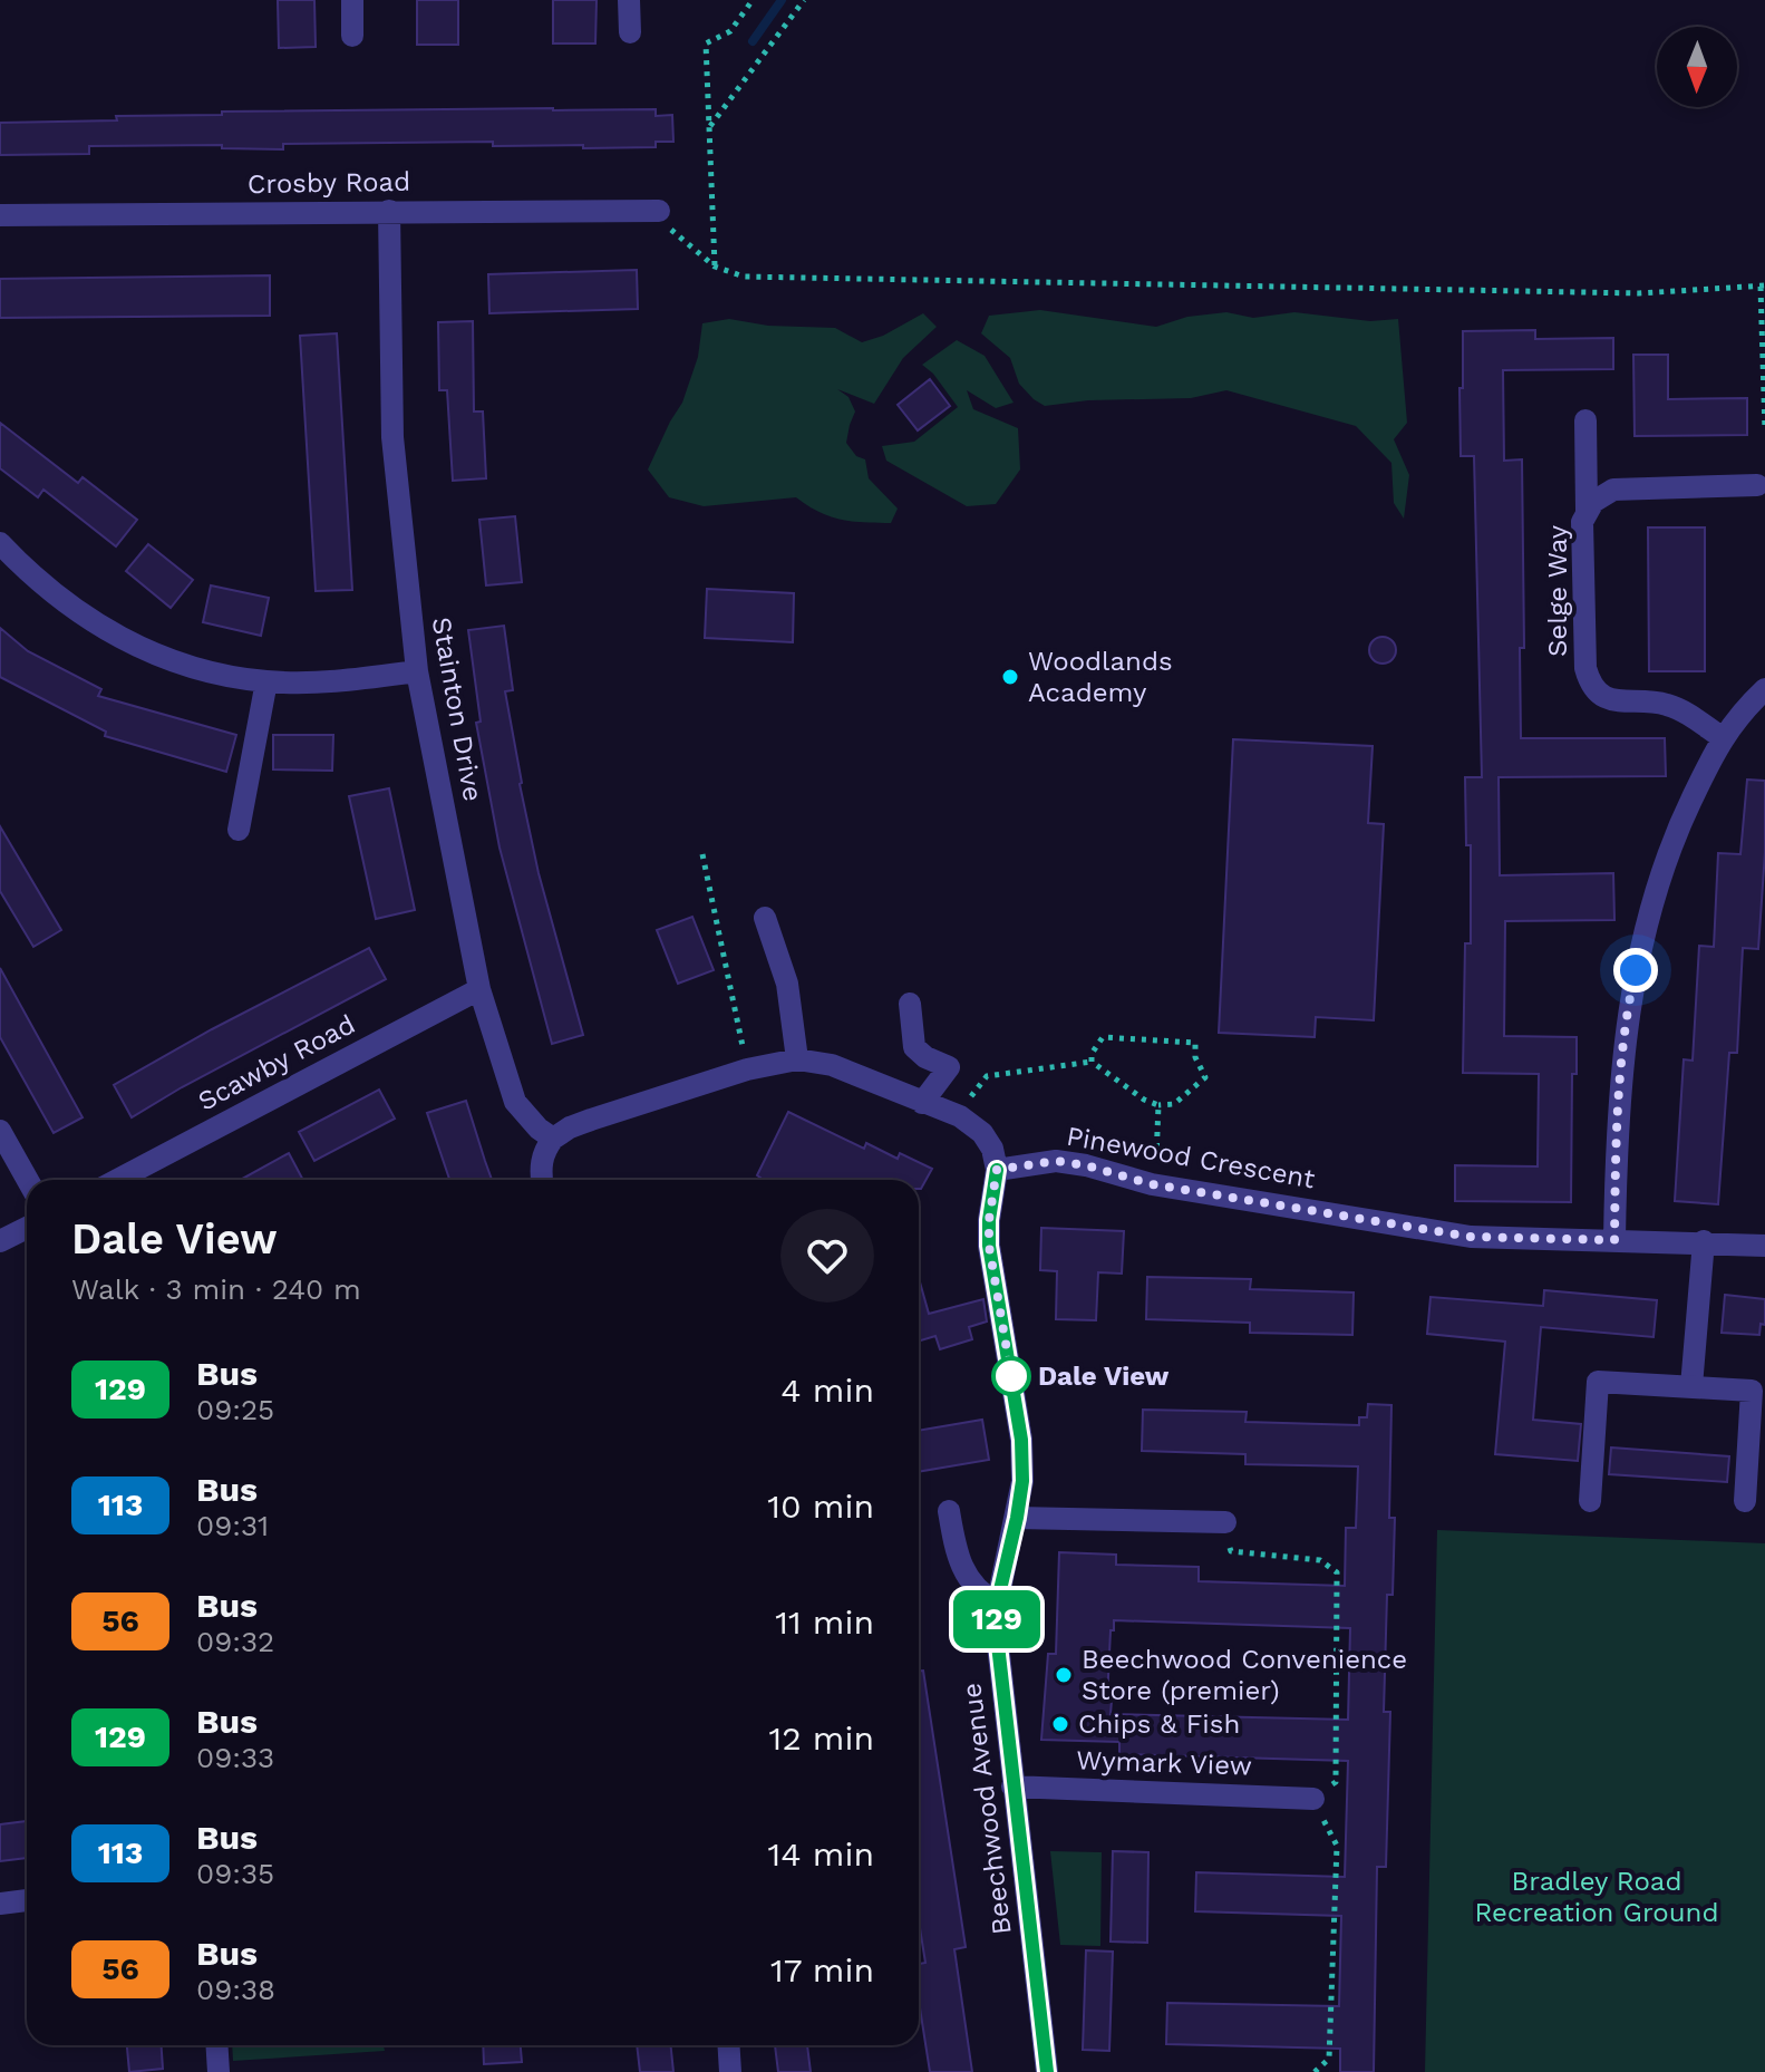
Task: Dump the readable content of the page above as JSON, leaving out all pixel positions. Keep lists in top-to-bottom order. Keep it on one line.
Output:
{"streets":{"street":["Crosby Road","Selge Way","Stainton Drive","Scawby Road","Pinewood Crescent","Wymark View","Beechwood Avenue"]},"crossings":[["Crosby Road","Stainton Drive"],["Stainton Drive","Scawby Road"],["Pinewood Crescent","Beechwood Avenue"],["Wymark View","Beechwood Avenue"]],"parks":["Bradley Road Recreation Ground"],"places":["Woodlands Academy","Dale View","Beechwood Convenience Store (premier)","Chips & Fish"],"lines":["bus line 129"],"north":"bottom","page":{"on_map":"129","heading":["Dale View","Walk · 3 min · 240 m"],"list":[{"mark":"129","name":"Bus","note":"09:25","value":"4 min"},{"mark":"113","name":"Bus","note":"09:31","value":"10 min"},{"mark":"56","name":"Bus","note":"09:32","value":"11 min"},{"mark":"129","name":"Bus","note":"09:33","value":"12 min"},{"mark":"113","name":"Bus","note":"09:35","value":"14 min"},{"mark":"56","name":"Bus","note":"09:38","value":"17 min"}]}}
